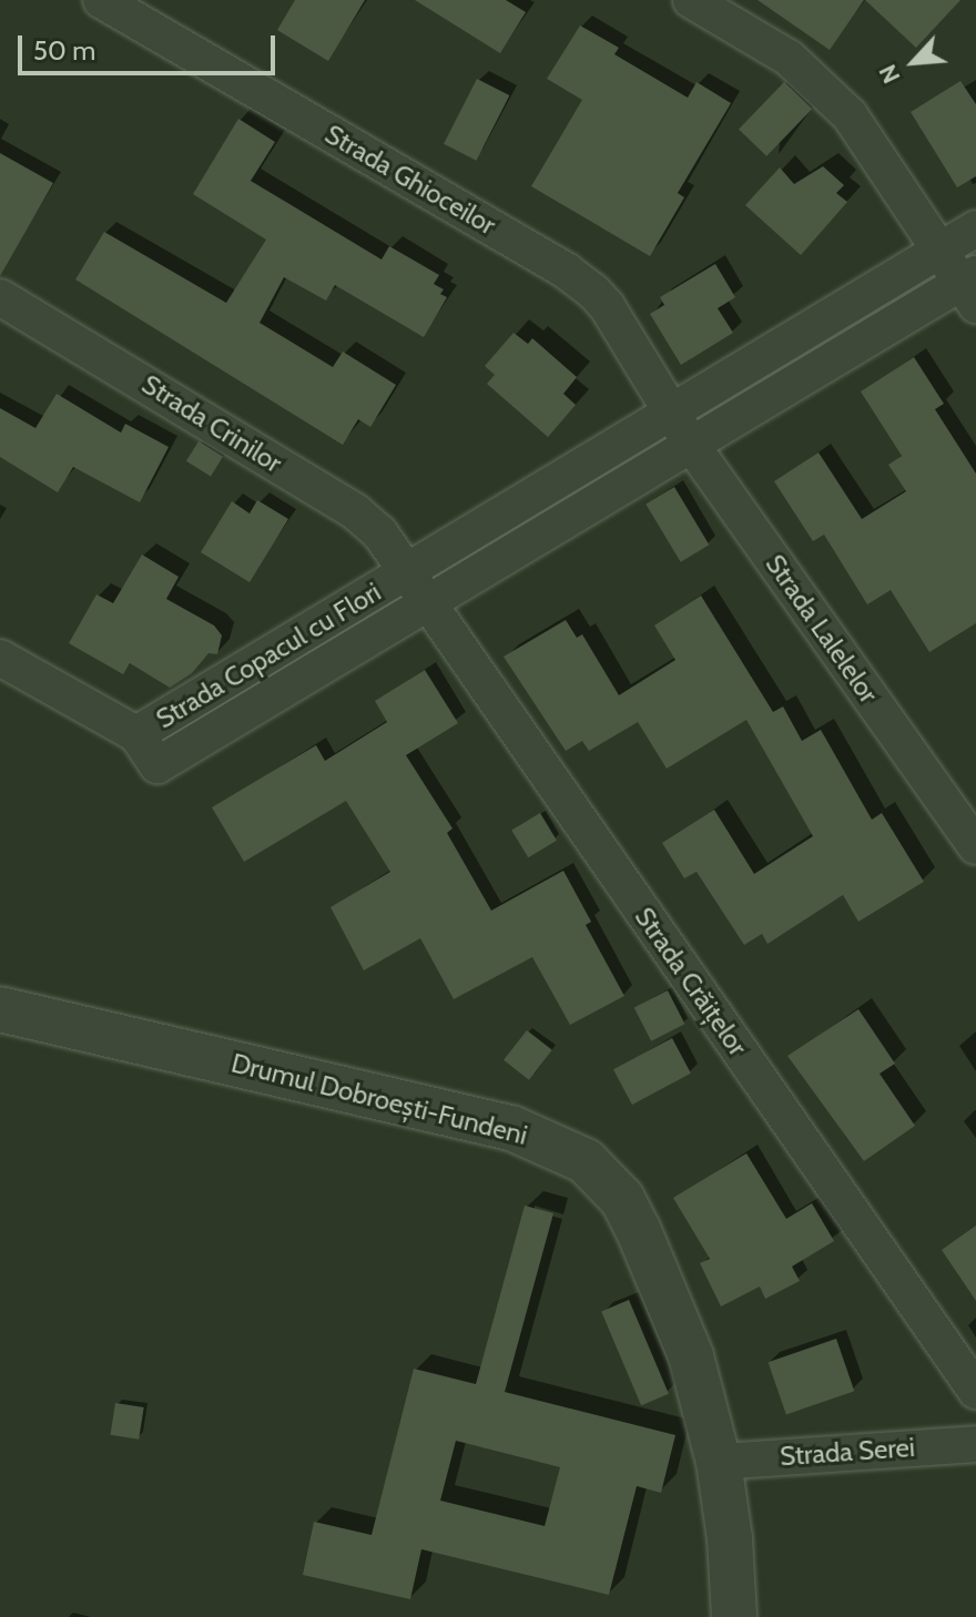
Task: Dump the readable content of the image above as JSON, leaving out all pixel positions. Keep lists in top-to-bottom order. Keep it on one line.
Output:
{"streets":{"street":["Strada Ghioceilor","Strada Crinilor","Strada Lalelelor","Strada Copacul cu Flori","Strada Crăițelor","Drumul Dobroești-Fundeni","Strada Serei"]},"crossings":[["Strada Ghioceilor","Strada Lalelelor"],["Strada Ghioceilor","Strada Copacul cu Flori"],["Strada Crinilor","Strada Copacul cu Flori"],["Strada Crinilor","Strada Crăițelor"],["Strada Lalelelor","Strada Copacul cu Flori"],["Strada Copacul cu Flori","Strada Crăițelor"],["Drumul Dobroești-Fundeni","Strada Serei"]],"scale_bar":"50 m","north":"bottom left"}
